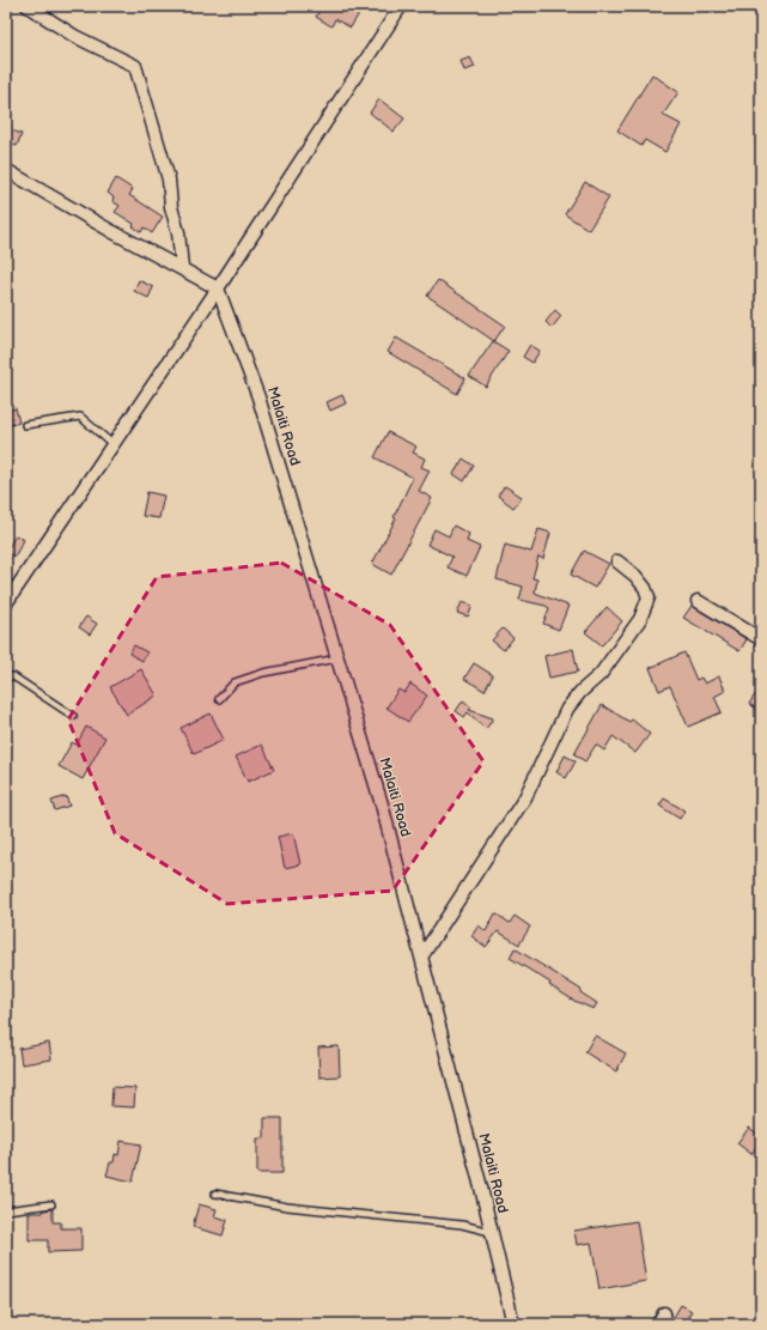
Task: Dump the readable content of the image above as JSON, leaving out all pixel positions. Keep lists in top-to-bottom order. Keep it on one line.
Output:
{"streets":{"street":["Malaiti Road"]}}
